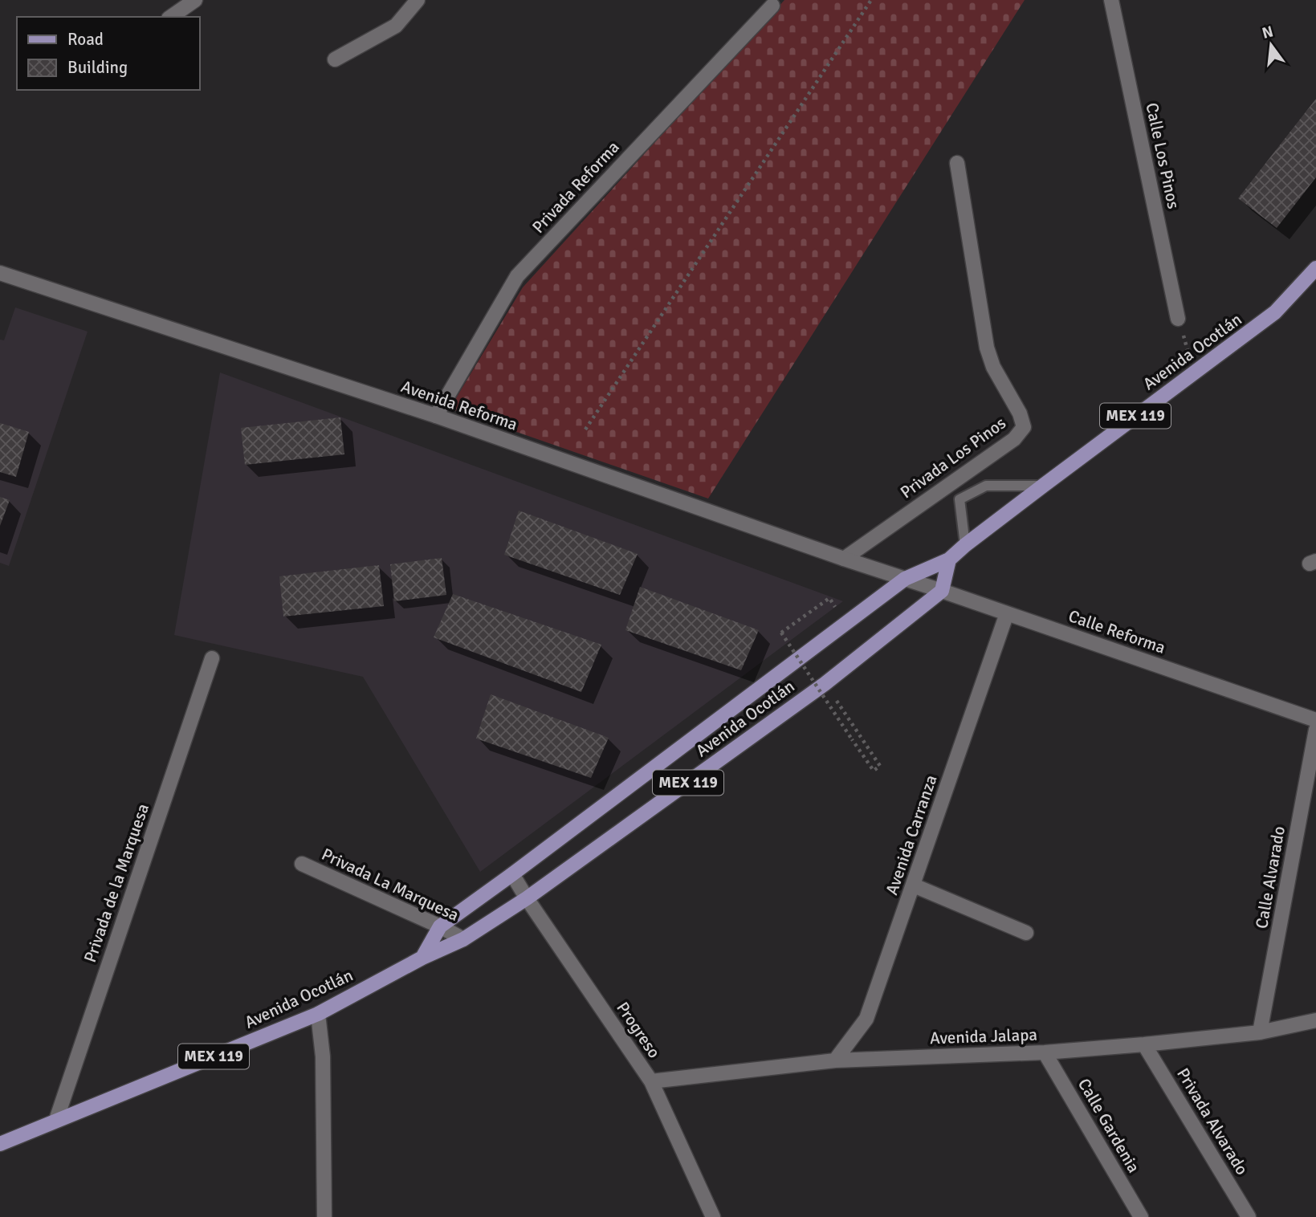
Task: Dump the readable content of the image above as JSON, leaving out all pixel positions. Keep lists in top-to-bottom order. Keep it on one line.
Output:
{"streets":{"main road":["Avenida Ocotlán","MEX 119"],"street":["Calle Los Pinos","Privada Reforma","Avenida Reforma","Privada Los Pinos","Calle Reforma","Avenida Carranza","Calle Alvarado","Privada de la Marquesa","Privada La Marquesa","Progreso","Avenida Jalapa","Privada Alvarado","Calle Gardenia"]},"crossings":[["Privada Reforma","Avenida Reforma"],["Avenida Ocotlán","Avenida Reforma"],["Avenida Ocotlán","Calle Reforma"],["Avenida Ocotlán","Privada de la Marquesa"],["Avenida Ocotlán","Privada La Marquesa"],["Avenida Ocotlán","Progreso"],["Avenida Reforma","Privada Los Pinos"],["Avenida Reforma","Calle Reforma"],["Calle Reforma","Avenida Carranza"],["Avenida Carranza","Avenida Jalapa"],["Calle Alvarado","Avenida Jalapa"],["Progreso","Avenida Jalapa"],["Avenida Jalapa","Privada Alvarado"],["Avenida Jalapa","Calle Gardenia"]],"legend":["Road","Building"],"north":"top"}
